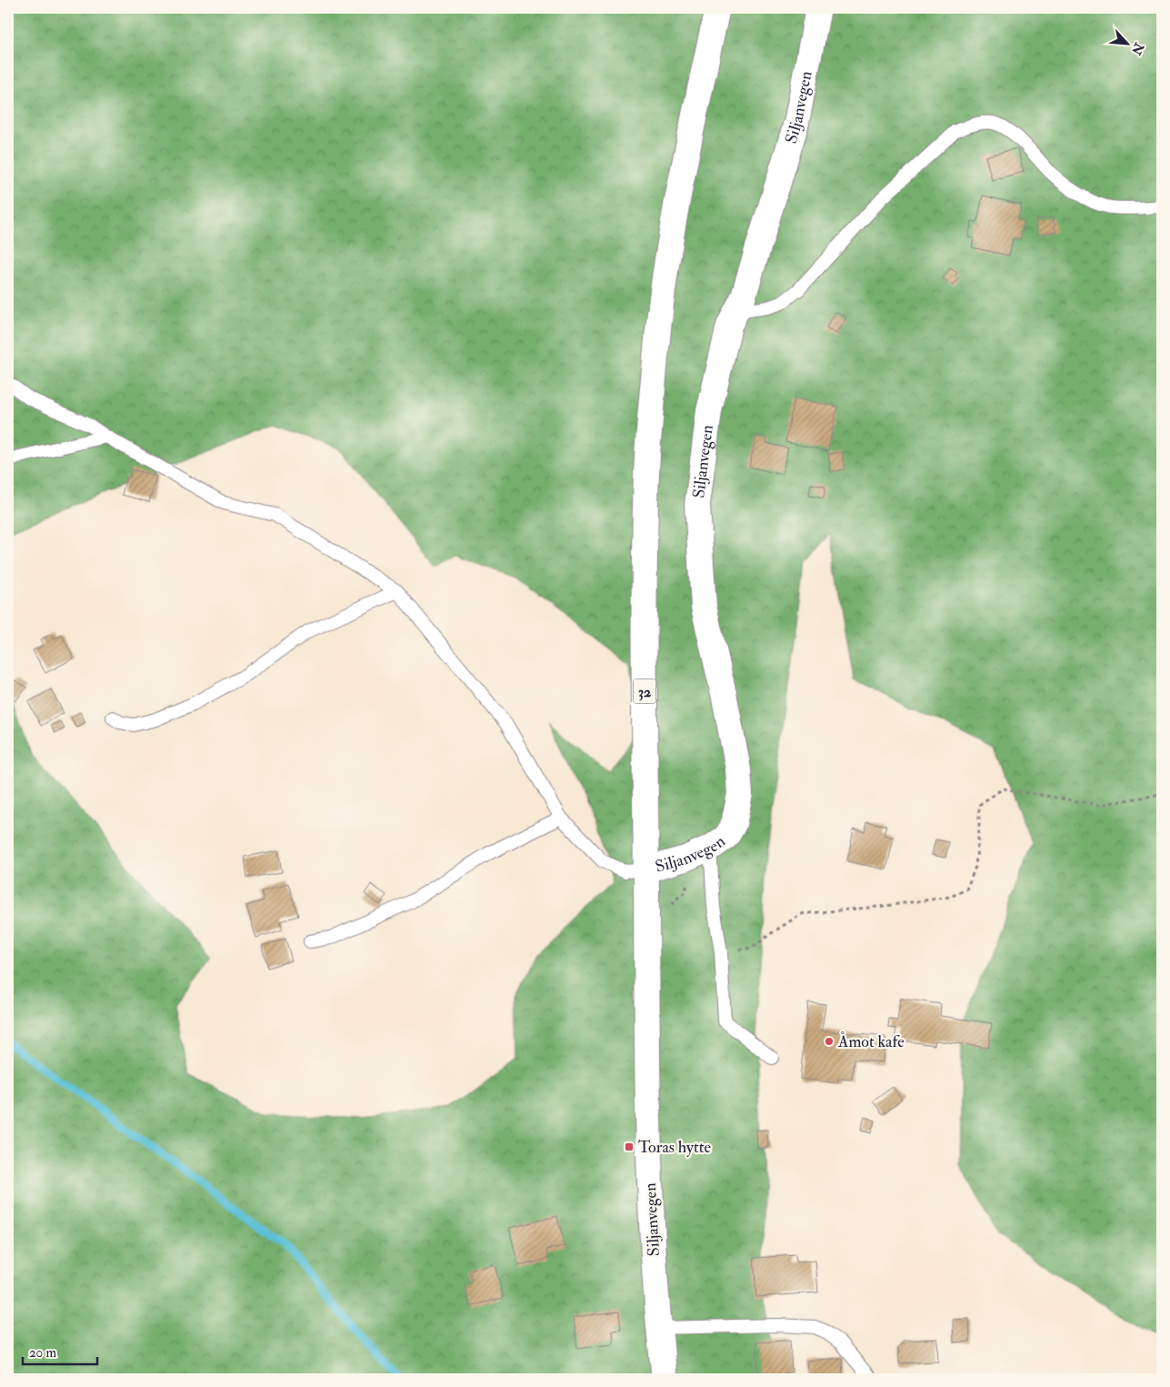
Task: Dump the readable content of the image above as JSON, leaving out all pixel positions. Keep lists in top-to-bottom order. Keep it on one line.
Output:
{"streets":{"main road":["Siljanvegen","32"]},"places":{"other":["Åmot kafe"],"transit":["Toras hytte"]},"scale_bar":"20 m","north":"bottom right"}
